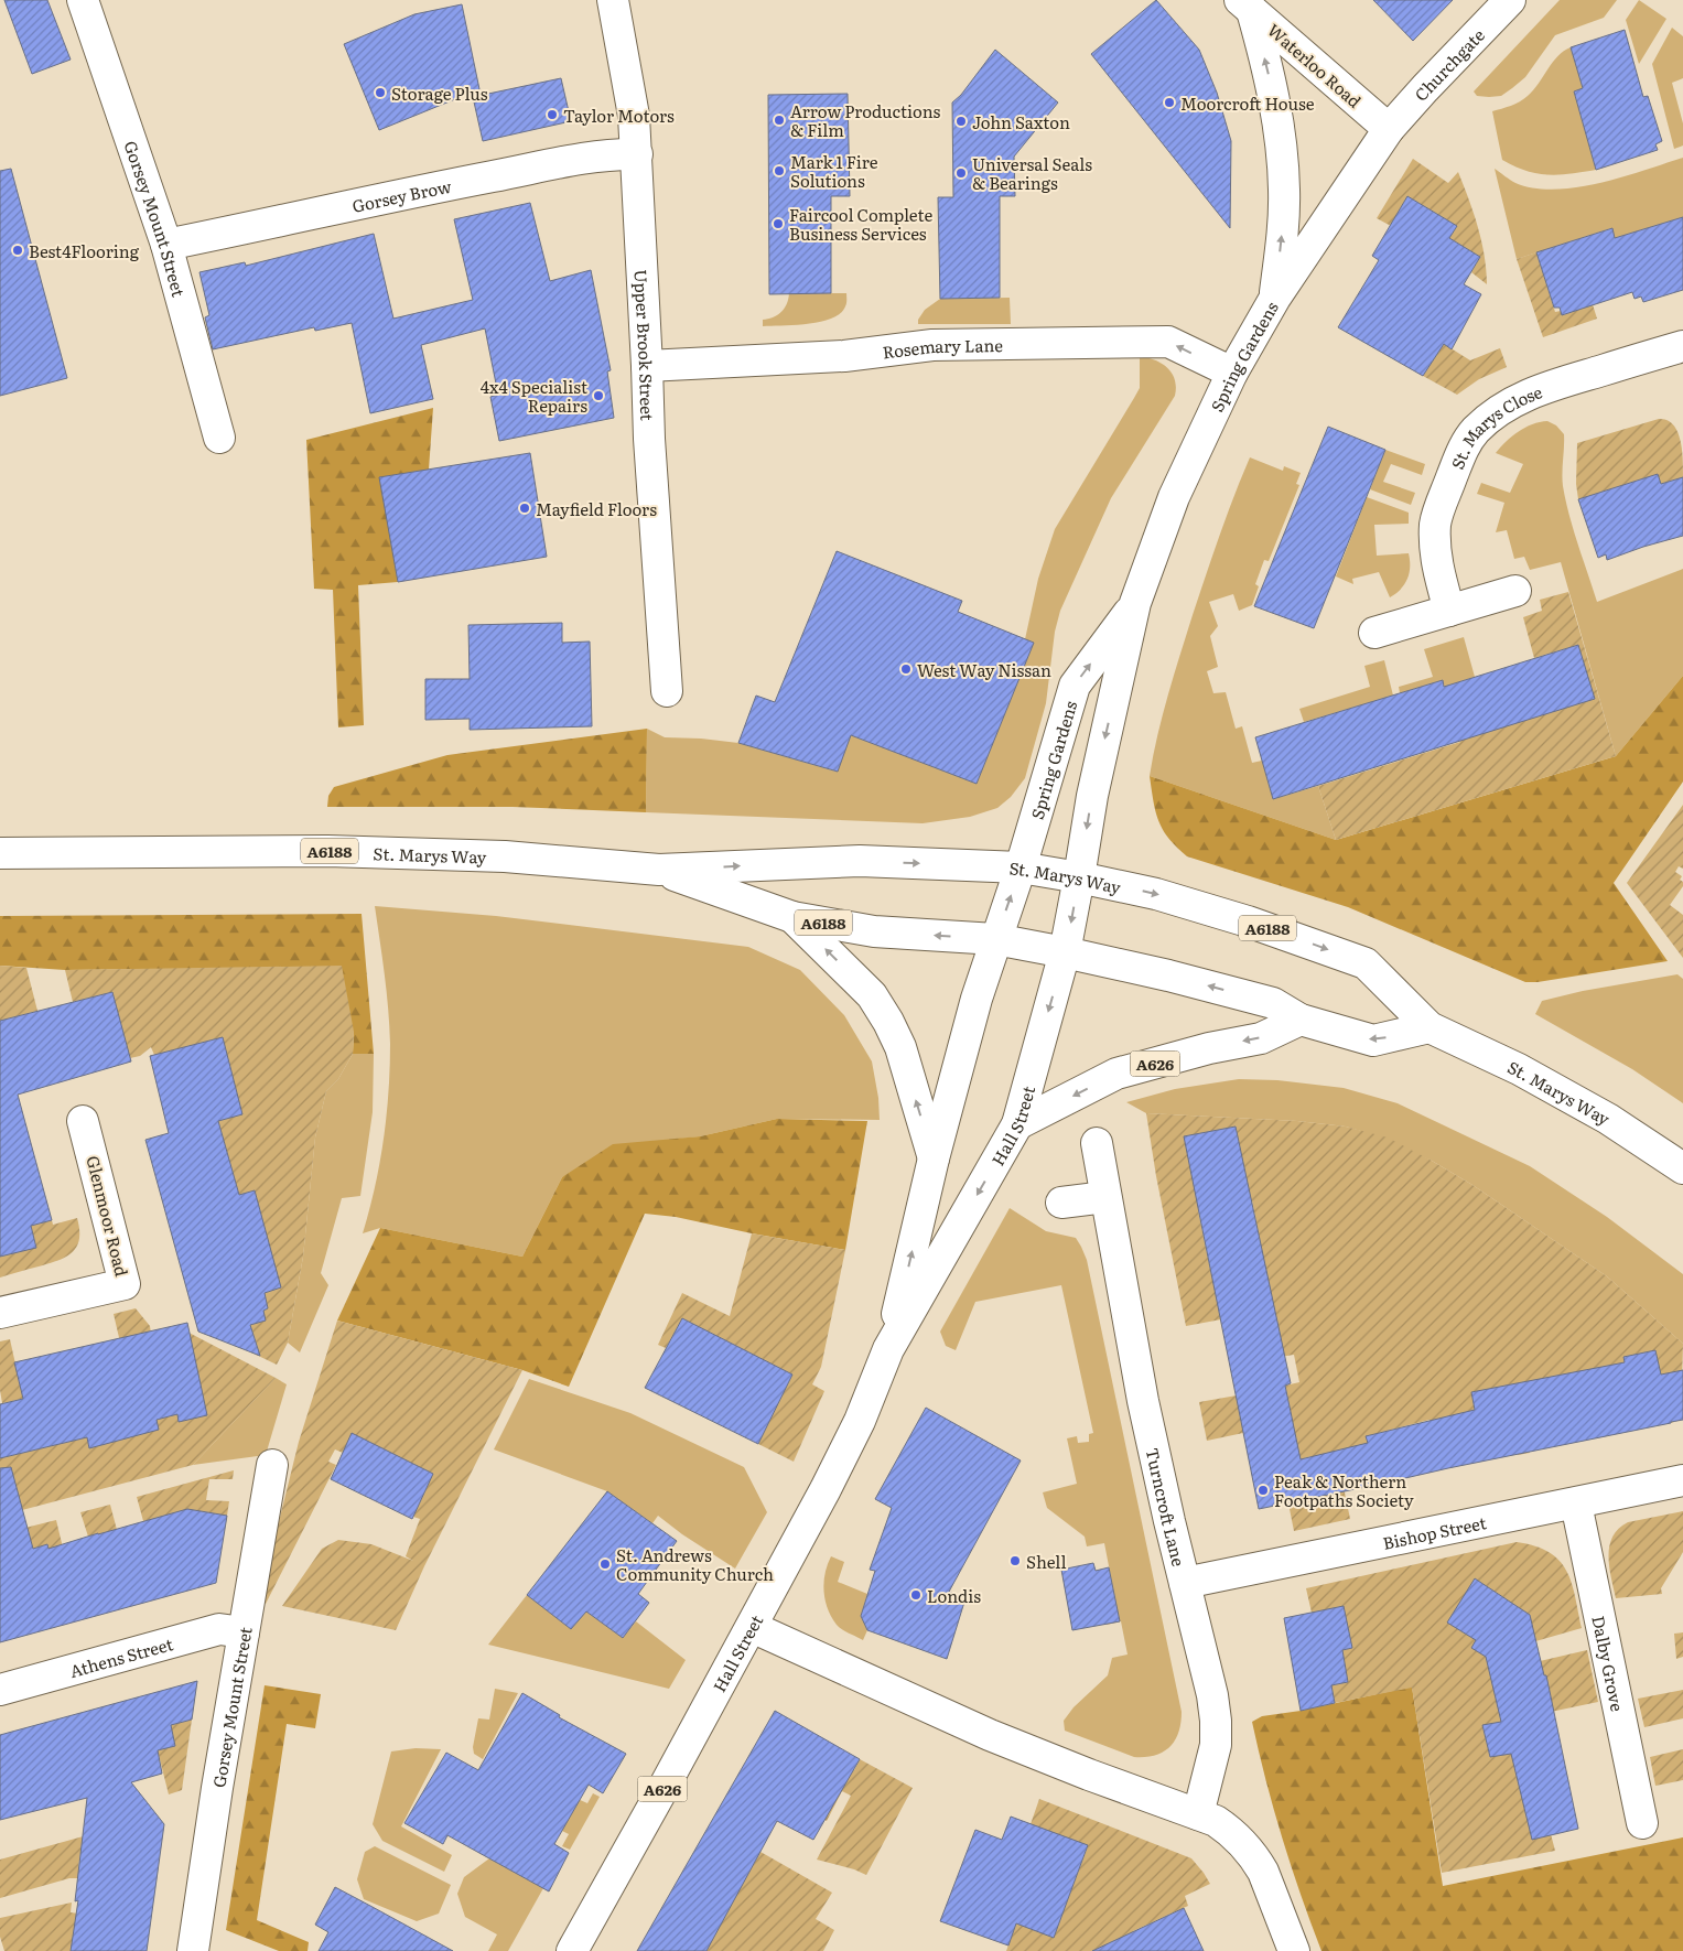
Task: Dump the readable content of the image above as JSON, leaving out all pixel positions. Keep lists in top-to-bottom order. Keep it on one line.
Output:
{"streets":{"main road":["Churchgate","Waterloo Road","Gorsey Brow","Gorsey Mount Street","Upper Brook Street","Rosemary Lane","Spring Gardens","St. Marys Close","A6188","St. Marys Way","A626","Hall Street","Glenmoor Road","Turncroft Lane","Bishop Street","Athens Street","Dalby Grove"]},"crossings":[["Churchgate","Waterloo Road"],["Churchgate","Spring Gardens"],["Waterloo Road","Spring Gardens"],["Gorsey Brow","Gorsey Mount Street"],["Gorsey Brow","Upper Brook Street"],["Gorsey Mount Street","Athens Street"],["Upper Brook Street","Rosemary Lane"],["Rosemary Lane","Spring Gardens"],["Spring Gardens","St. Marys Way"],["Spring Gardens","Hall Street"],["A6188","St. Marys Way"],["A6188","Hall Street"],["St. Marys Way","A626"],["St. Marys Way","Hall Street"],["A626","Hall Street"],["Turncroft Lane","Bishop Street"],["Bishop Street","Dalby Grove"]],"one_way":["Rosemary Lane"],"places":["Storage Plus","Moorcroft House","Taylor Motors","Arrow Productions & Film","John Saxton","Mark 1 Fire Solutions","Universal Seals & Bearings","Faircool Complete Business Services","Best4Flooring","4x4 Specialist Repairs","Mayfield Floors","West Way Nissan","Peak & Northern Footpaths Society","Shell","St. Andrews Community Church","Londis"]}
